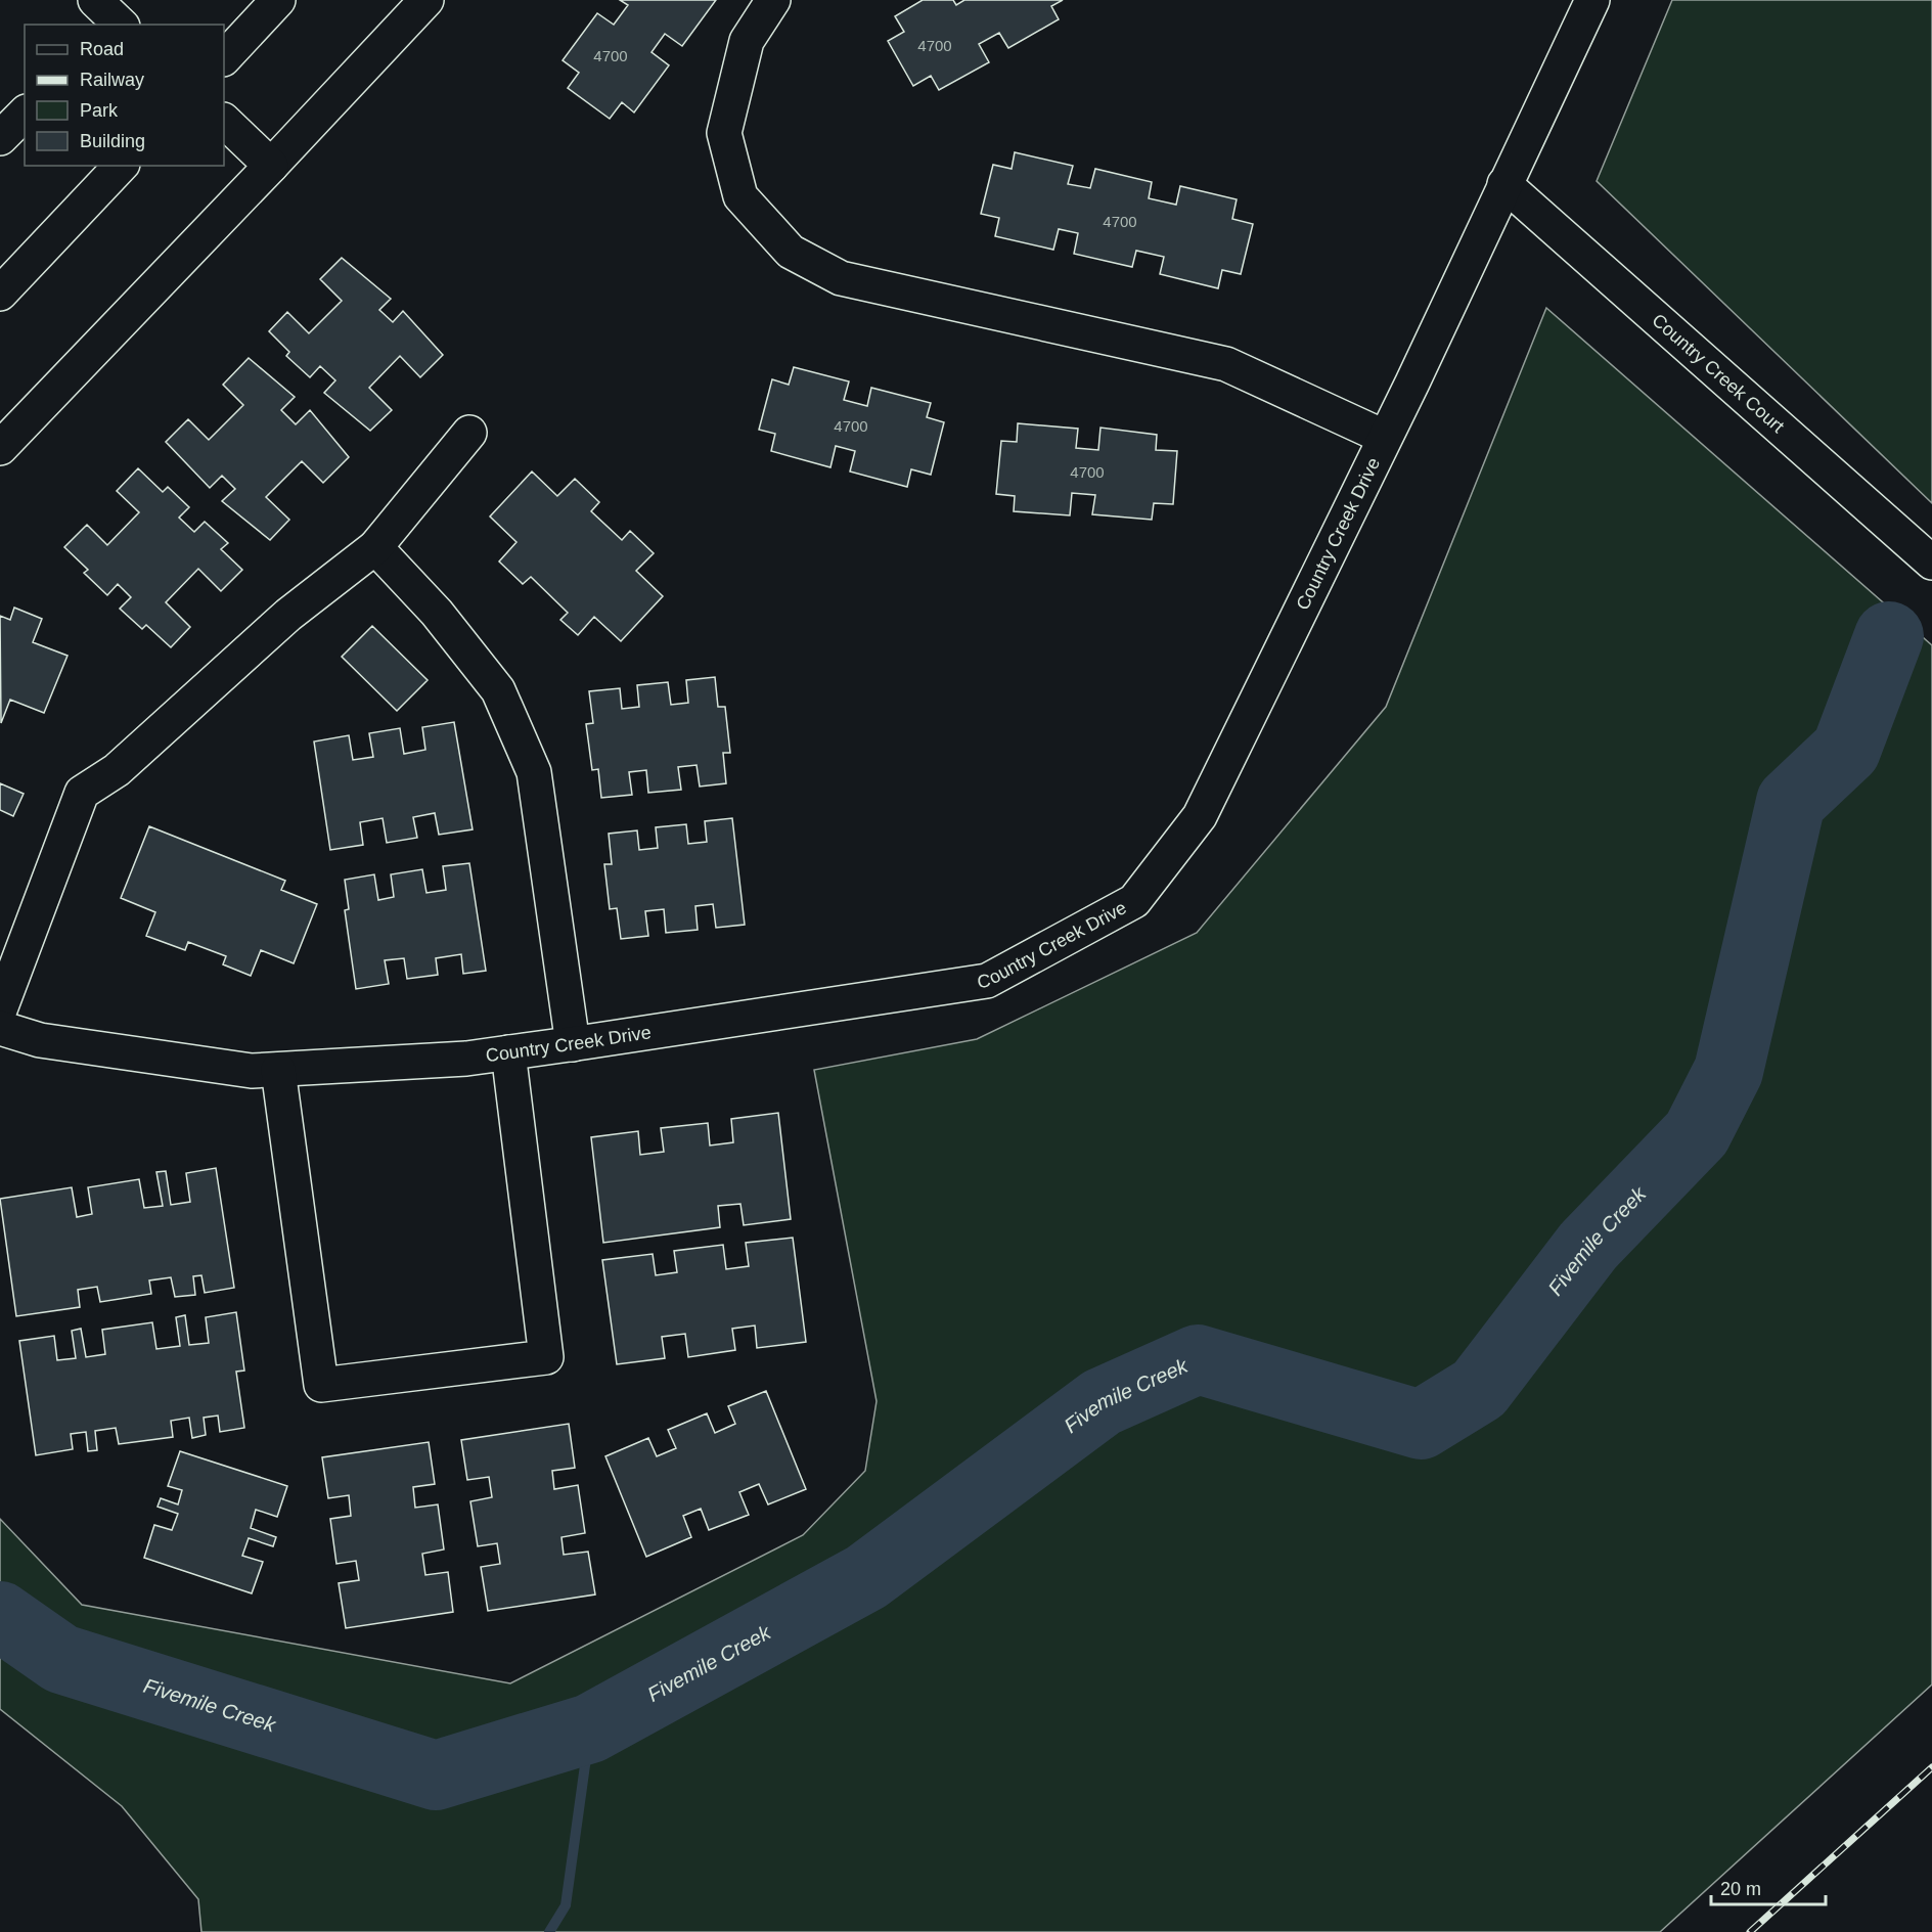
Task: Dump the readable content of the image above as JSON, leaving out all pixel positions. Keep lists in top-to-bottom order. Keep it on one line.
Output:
{"streets":{"street":["Country Creek Court","Country Creek Drive"]},"crossings":[["Country Creek Court","Country Creek Drive"]],"water":["Fivemile Creek"],"house_numbers":["4700","4700","4700","4700","4700"],"legend":["Road","Railway","Park","Building"],"scale_bar":"20 m"}
